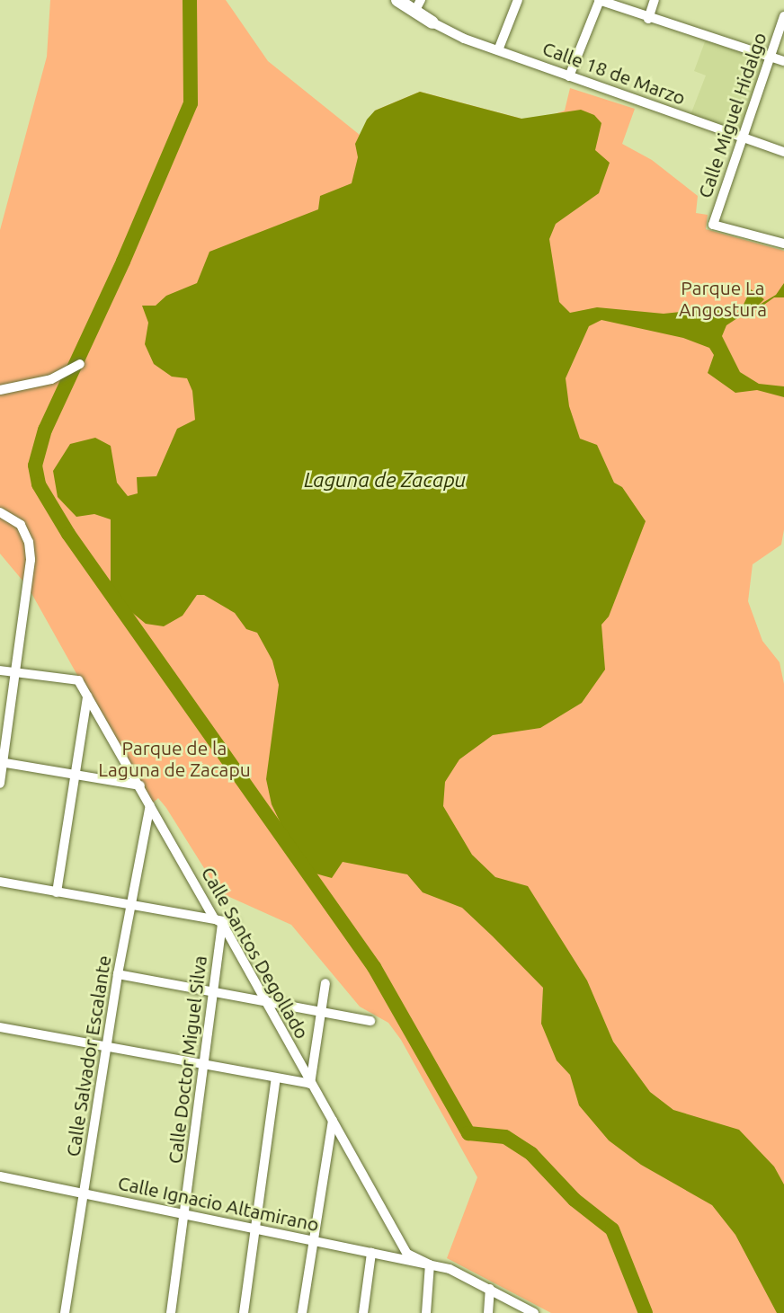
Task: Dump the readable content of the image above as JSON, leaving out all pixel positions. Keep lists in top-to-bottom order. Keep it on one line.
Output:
{"streets":{"street":["Calle 18 de Marzo","Calle Miguel Hidalgo","Calle Santos Degollado","Calle Salvador Escalante","Calle Doctor Miguel Silva","Calle Ignacio Altamirano"]},"crossings":[["Calle 18 de Marzo","Calle Miguel Hidalgo"],["Calle Santos Degollado","Calle Salvador Escalante"],["Calle Santos Degollado","Calle Doctor Miguel Silva"],["Calle Salvador Escalante","Calle Ignacio Altamirano"],["Calle Doctor Miguel Silva","Calle Ignacio Altamirano"]],"water":["Laguna de Zacapu"],"parks":["Parque La Angostura","Parque de la Laguna de Zacapu"]}
